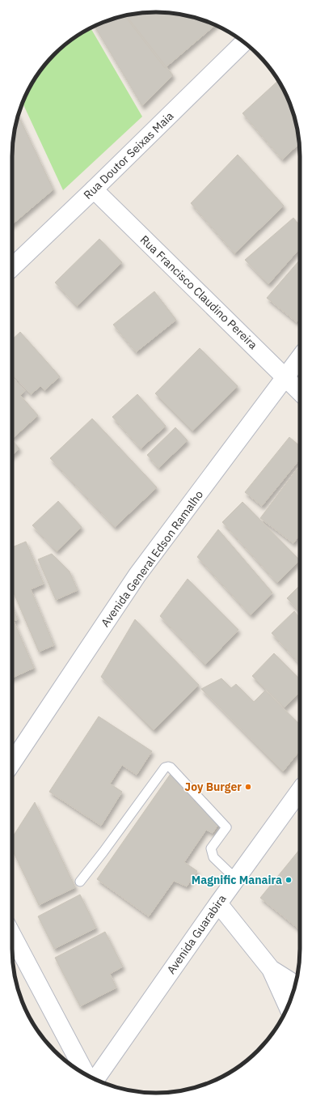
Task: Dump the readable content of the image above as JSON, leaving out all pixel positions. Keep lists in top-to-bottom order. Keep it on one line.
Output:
{"streets":{"main road":["Rua Doutor Seixas Maia","Rua Francisco Claudino Pereira","Avenida General Edson Ramalho","Avenida Guarabira"]},"crossings":[["Rua Doutor Seixas Maia","Rua Francisco Claudino Pereira"],["Rua Francisco Claudino Pereira","Avenida General Edson Ramalho"]],"places":["Joy Burger","Magnific Manaira"]}
